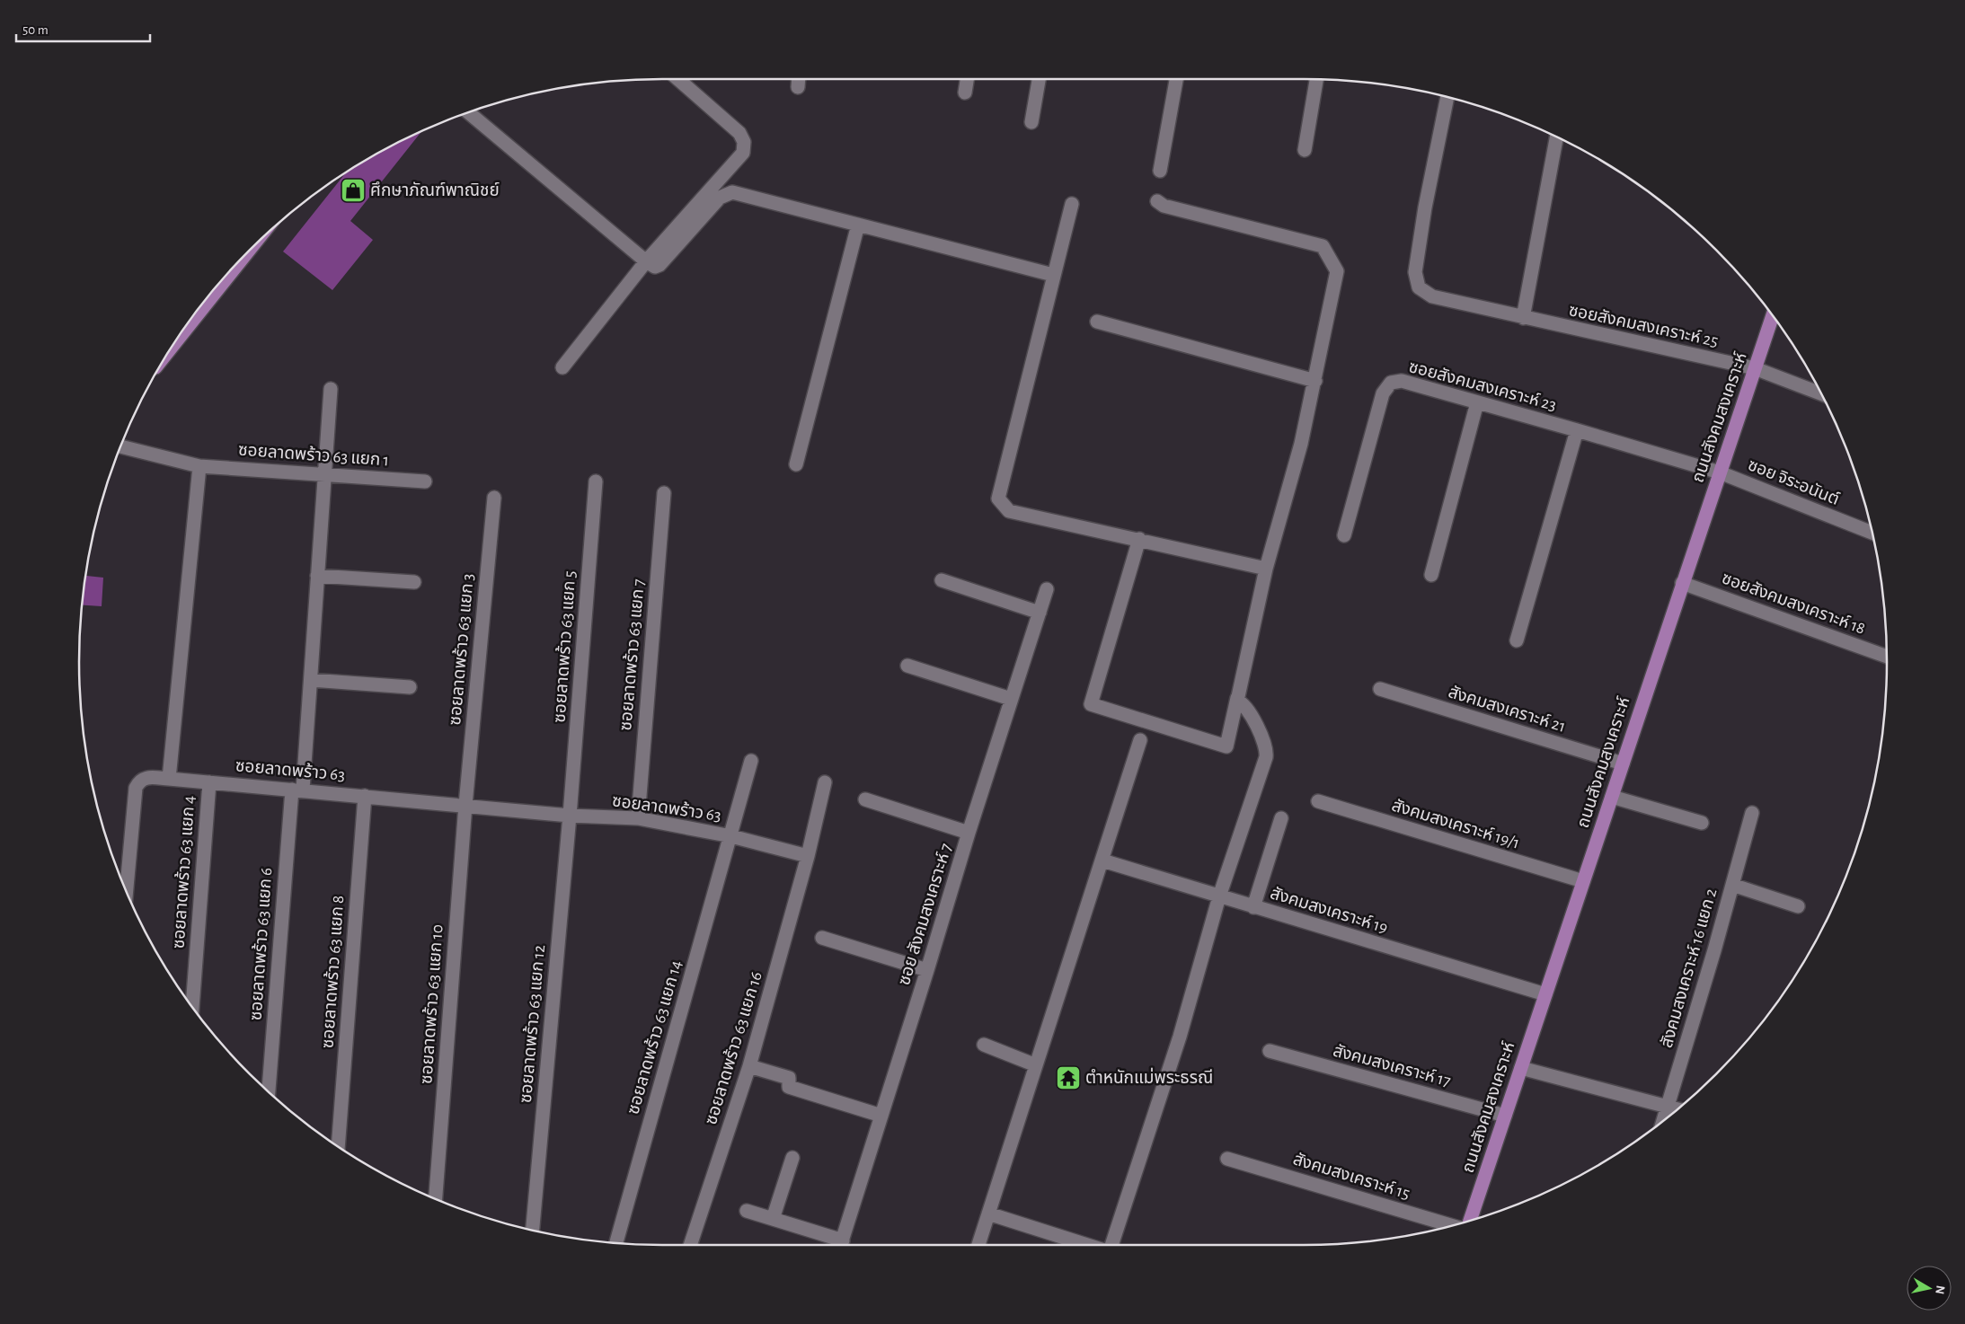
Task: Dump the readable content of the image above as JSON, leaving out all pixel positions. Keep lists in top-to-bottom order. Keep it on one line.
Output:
{"streets":{"main road":["ถนนสังคมสงเคราะห์"],"street":["ซอยสังคมสงเคราะห์ 25","ซอยสังคมสงเคราะห์ 23","ซอยลาดพร้าว 63 แยก 1","ซอย จิระอนันต์","ซอยสังคมสงเคราะห์ 18","ซอยลาดพร้าว 63 แยก 5","ซอยลาดพร้าว 63 แยก 3","ซอยลาดพร้าว 63 แยก 7","สังคมสงเคราะห์ 21","ซอยลาดพร้าว 63","สังคมสงเคราะห์ 19/1","ซอยลาดพร้าว 63 แยก 4","สังคมสงเคราะห์ 19","ซอย สังคมสงเคราะห์ 7","ซอยลาดพร้าว 63 แยก 6","สังคมสงเคราะห์ 16 แยก 2","ซอยลาดพร้าว 63 แยก 8","ซอยลาดพร้าว 63 แยก 10","ซอยลาดพร้าว 63 แยก 12","ซอยลาดพร้าว 63 แยก 14","ซอยลาดพร้าว 63 แยก 16","สังคมสงเคราะห์ 17","สังคมสงเคราะห์ 15"]},"crossings":[["ซอยสังคมสงเคราะห์ 25","ถนนสังคมสงเคราะห์"],["ซอยสังคมสงเคราะห์ 23","ถนนสังคมสงเคราะห์"],["ซอยสังคมสงเคราะห์ 23","ซอย จิระอนันต์"],["ถนนสังคมสงเคราะห์","ซอย จิระอนันต์"],["ถนนสังคมสงเคราะห์","ซอยสังคมสงเคราะห์ 18"],["ถนนสังคมสงเคราะห์","สังคมสงเคราะห์ 21"],["ถนนสังคมสงเคราะห์","สังคมสงเคราะห์ 19/1"],["ถนนสังคมสงเคราะห์","สังคมสงเคราะห์ 19"],["ถนนสังคมสงเคราะห์","สังคมสงเคราะห์ 17"],["ซอยลาดพร้าว 63 แยก 1","ซอยลาดพร้าว 63 แยก 6"],["ซอยลาดพร้าว 63 แยก 5","ซอยลาดพร้าว 63"],["ซอยลาดพร้าว 63 แยก 5","ซอยลาดพร้าว 63 แยก 12"],["ซอยลาดพร้าว 63 แยก 3","ซอยลาดพร้าว 63"],["ซอยลาดพร้าว 63 แยก 3","ซอยลาดพร้าว 63 แยก 10"],["ซอยลาดพร้าว 63 แยก 7","ซอยลาดพร้าว 63"],["ซอยลาดพร้าว 63","ซอยลาดพร้าว 63 แยก 4"],["ซอยลาดพร้าว 63","ซอยลาดพร้าว 63 แยก 6"],["ซอยลาดพร้าว 63","ซอยลาดพร้าว 63 แยก 8"],["ซอยลาดพร้าว 63","ซอยลาดพร้าว 63 แยก 10"],["ซอยลาดพร้าว 63","ซอยลาดพร้าว 63 แยก 12"],["ซอยลาดพร้าว 63","ซอยลาดพร้าว 63 แยก 14"],["ซอยลาดพร้าว 63","ซอยลาดพร้าว 63 แยก 16"]],"places":{"shop":["ศึกษาภัณฑ์พาณิชย์"],"temple":["ตำหนักแม่พระธรณี"]},"scale_bar":"50 m","north":"right"}
